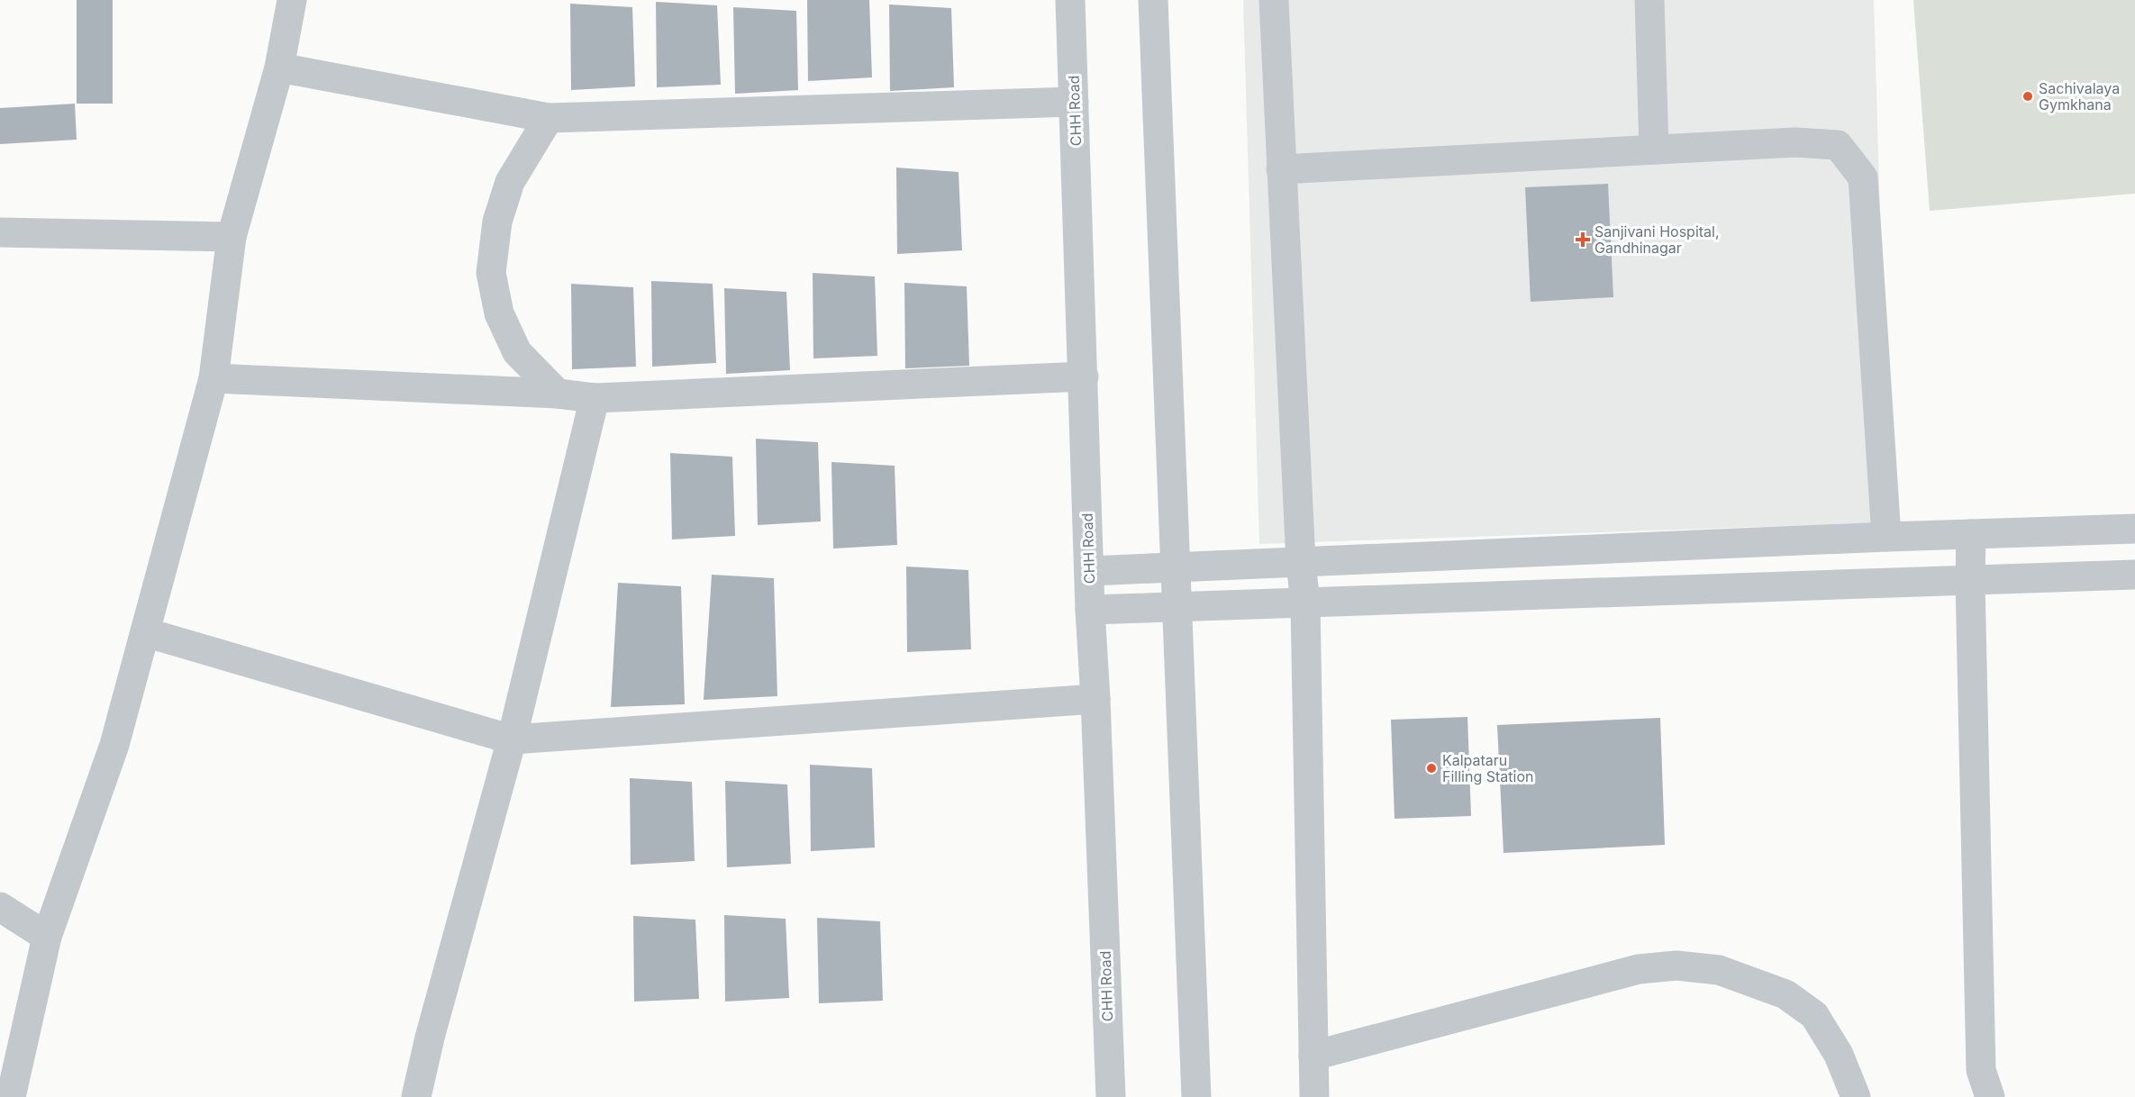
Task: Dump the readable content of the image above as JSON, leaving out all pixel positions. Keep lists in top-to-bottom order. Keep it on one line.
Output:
{"streets":{"street":["CHH Road"]},"places":{"other":["Sachivalaya Gymkhana","Kalpataru Filling Station"],"health":["Sanjivani Hospital, Gandhinagar"]}}
